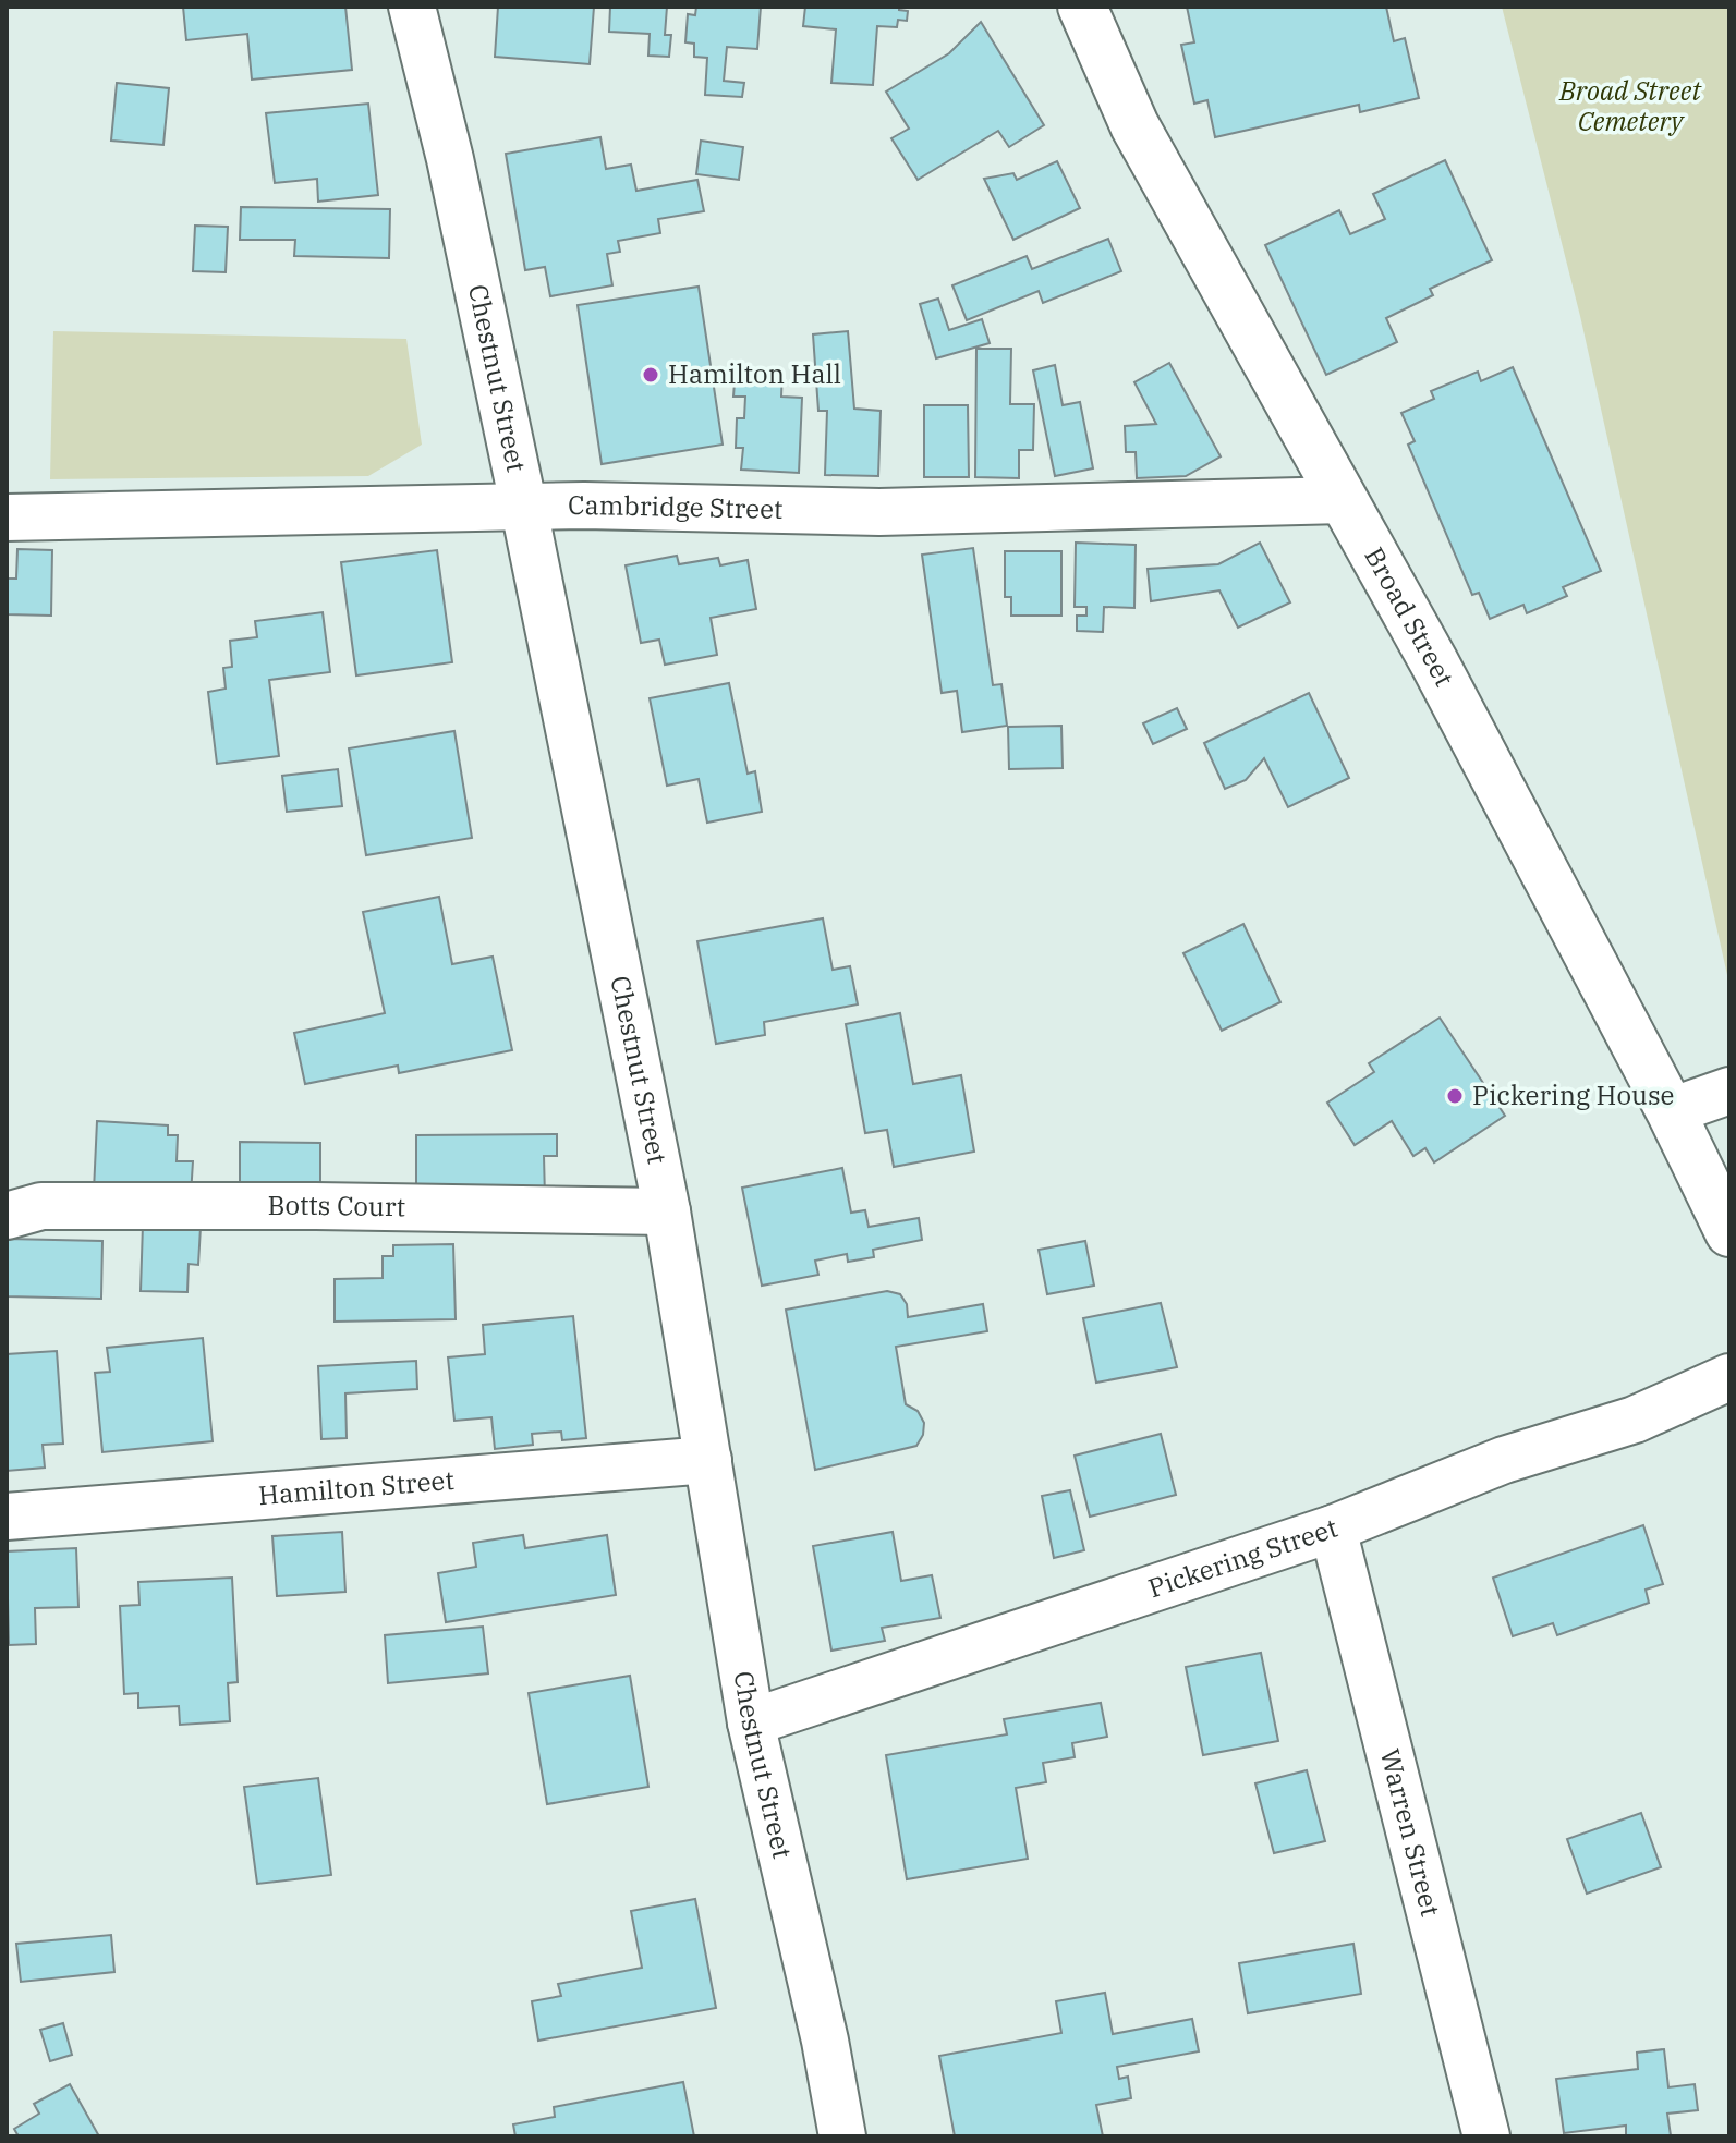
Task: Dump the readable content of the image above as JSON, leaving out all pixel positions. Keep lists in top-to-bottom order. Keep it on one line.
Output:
{"streets":{"street":["Chestnut Street","Cambridge Street","Broad Street","Botts Court","Hamilton Street","Pickering Street","Warren Street"]},"crossings":[["Chestnut Street","Cambridge Street"],["Chestnut Street","Botts Court"],["Chestnut Street","Hamilton Street"],["Chestnut Street","Pickering Street"],["Cambridge Street","Broad Street"],["Pickering Street","Warren Street"]],"parks":["Broad Street Cemetery"],"places":["Hamilton Hall","Pickering House"]}
